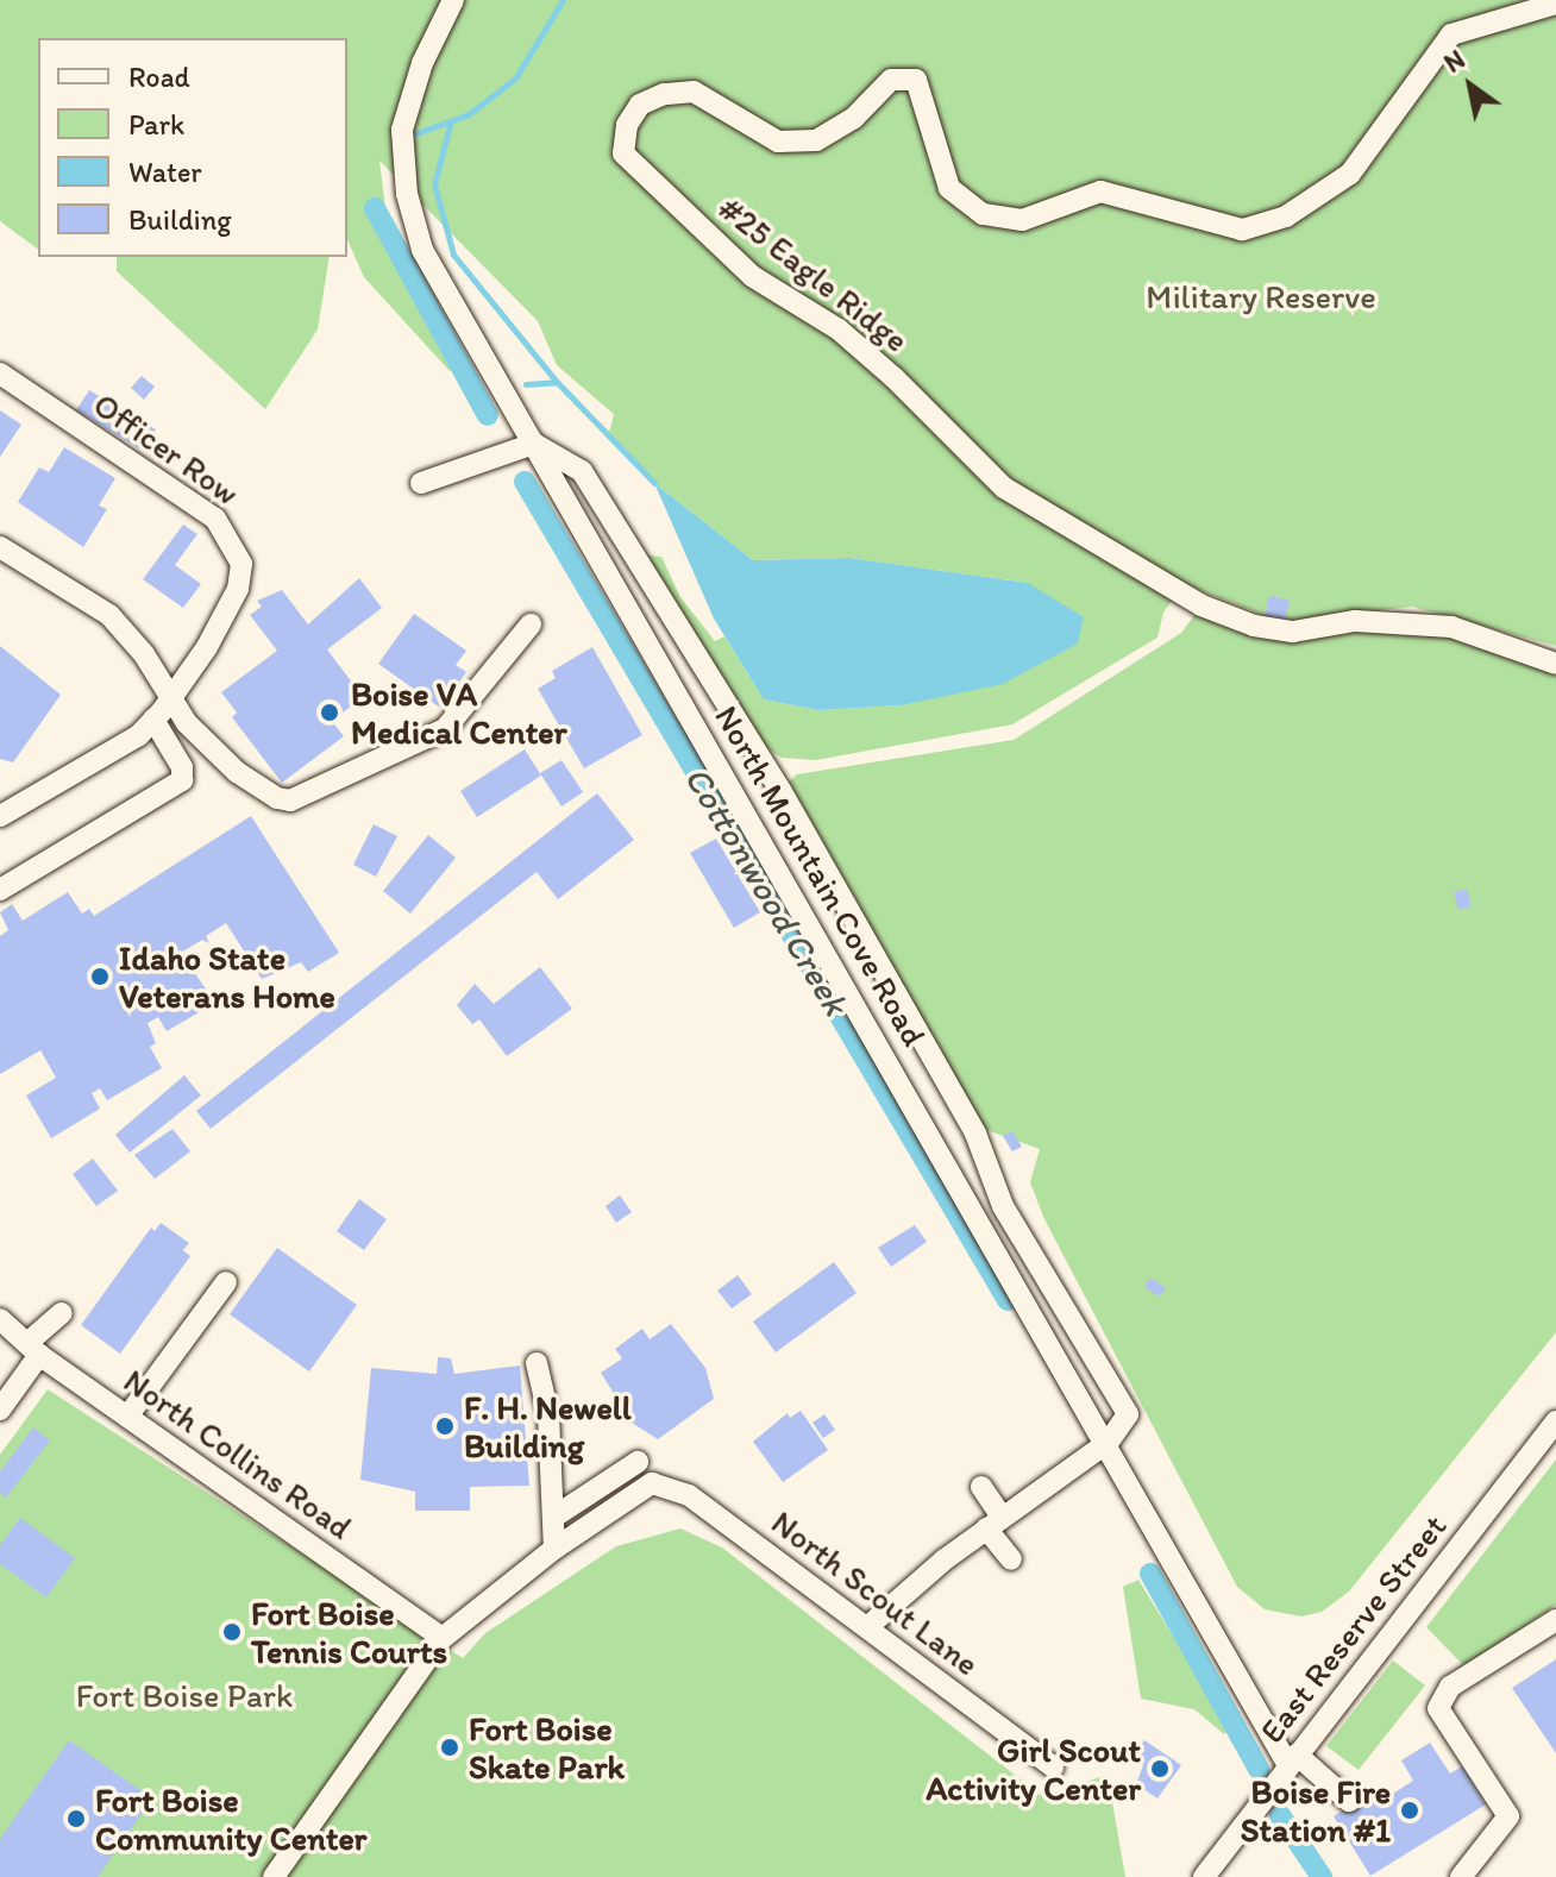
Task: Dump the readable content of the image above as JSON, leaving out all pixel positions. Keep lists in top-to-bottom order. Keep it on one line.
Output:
{"streets":{"street":["#25 Eagle Ridge","Officer Row","North Mountain Cove Road","North Collins Road","North Scout Lane","East Reserve Street"]},"crossings":[["North Mountain Cove Road","East Reserve Street"]],"water":["Cottonwood Creek"],"parks":["Military Reserve","Fort Boise Park"],"places":["Boise VA Medical Center","Idaho State Veterans Home","F. H. Newell Building","Fort Boise Tennis Courts","Fort Boise Skate Park","Girl Scout Activity Center","Boise Fire Station #1","Fort Boise Community Center"],"legend":["Road","Park","Water","Building"],"north":"top left"}
